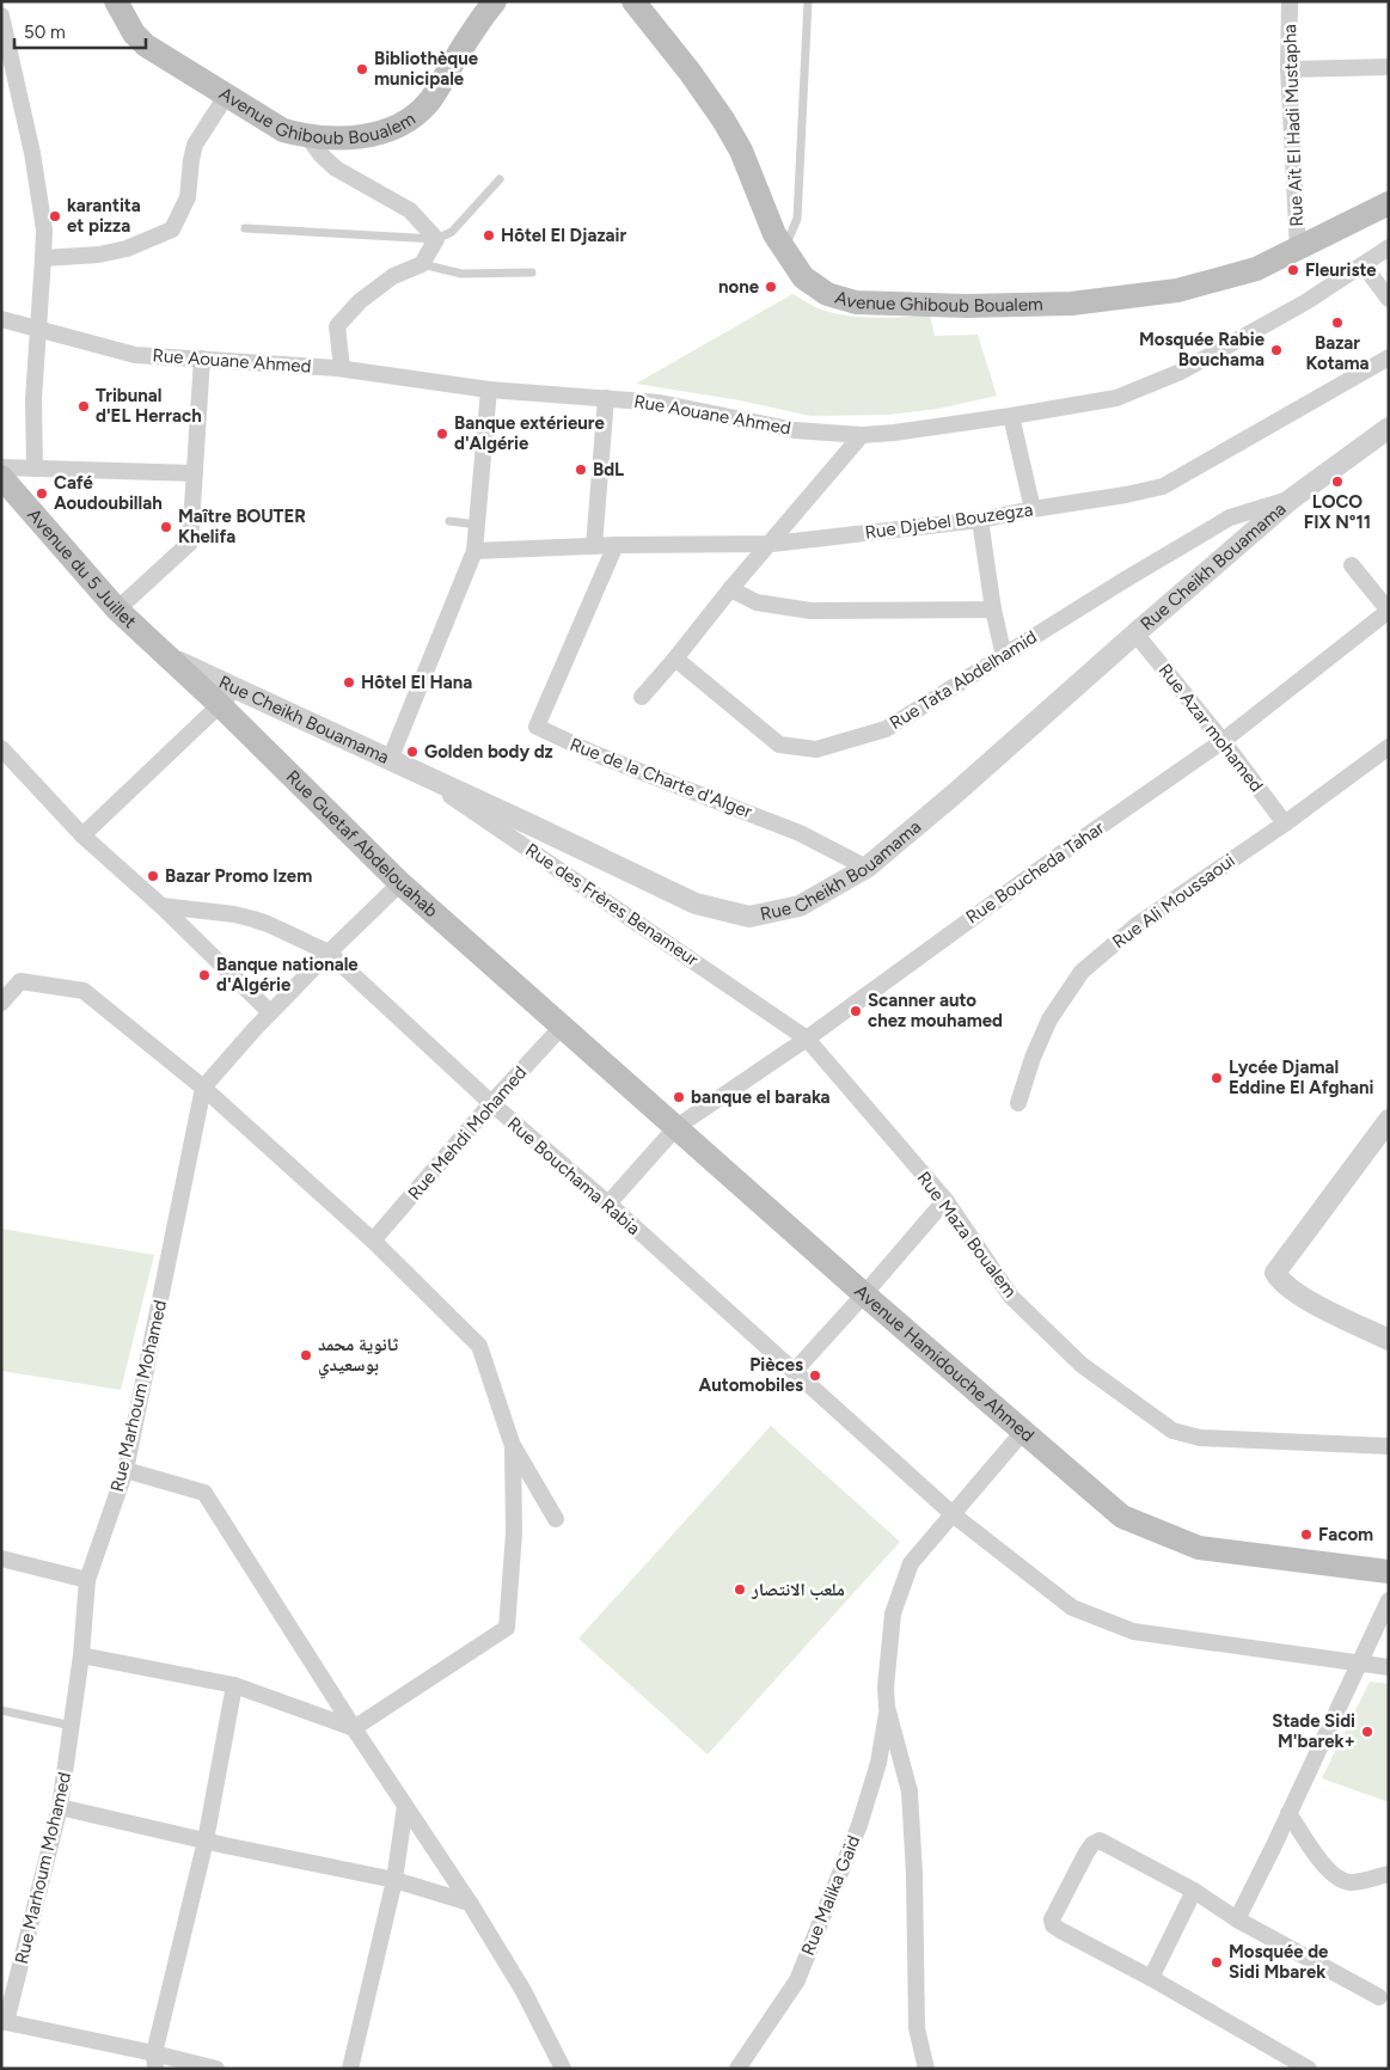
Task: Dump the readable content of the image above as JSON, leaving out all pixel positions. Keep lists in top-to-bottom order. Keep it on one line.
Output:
{"streets":{"main road":["Avenue Ghiboub Boualem","Avenue du 5 Juillet","Rue Guetaf Abdelouahab","Avenue Hamidouche Ahmed"],"street":["Rue Aït El Hadi Mustapha","Rue Aouane Ahmed","Rue Djebel Bouzegza","Rue Cheikh Bouamama","Rue Tata Abdelhamid","Rue Azar mohamed","Rue de la Charte d'Alger","Rue Boucheda Tahar","Rue Ali Moussaoui","Rue des Frères Benameur","Rue Mehdi Mohamed","Rue Bouchama Rabia","Rue Maza Boualem","Rue Marhoum Mohamed","Rue Malika Gaïd"]},"crossings":[["Avenue Ghiboub Boualem","Rue Aït El Hadi Mustapha"],["Rue Djebel Bouzegza","Rue de la Charte d'Alger"],["Rue Cheikh Bouamama","Avenue du 5 Juillet"],["Rue Cheikh Bouamama","Rue Tata Abdelhamid"],["Rue Cheikh Bouamama","Rue Azar mohamed"],["Rue Cheikh Bouamama","Rue de la Charte d'Alger"],["Rue Cheikh Bouamama","Rue Guetaf Abdelouahab"],["Rue Cheikh Bouamama","Rue des Frères Benameur"],["Avenue du 5 Juillet","Rue Guetaf Abdelouahab"],["Rue Azar mohamed","Rue Boucheda Tahar"],["Rue Azar mohamed","Rue Ali Moussaoui"],["Rue Guetaf Abdelouahab","Rue Mehdi Mohamed"],["Rue Guetaf Abdelouahab","Avenue Hamidouche Ahmed"],["Rue Boucheda Tahar","Rue des Frères Benameur"],["Rue Boucheda Tahar","Rue Bouchama Rabia"],["Rue Boucheda Tahar","Rue Maza Boualem"],["Rue Boucheda Tahar","Avenue Hamidouche Ahmed"],["Rue des Frères Benameur","Rue Maza Boualem"],["Rue Mehdi Mohamed","Rue Bouchama Rabia"],["Rue Mehdi Mohamed","Avenue Hamidouche Ahmed"]],"places":["Bibliothèque municipale","karantita et pizza","Hôtel El Djazair","Fleuriste","none","Bazar Kotama","Mosquée Rabie Bouchama","Tribunal d'EL Herrach","Banque extérieure d'Algérie","BdL","LOCO FIX N°11","Café Aoudoubillah","Maître BOUTER Khelifa","Hôtel El Hana","Golden body dz","Bazar Promo Izem","Banque nationale d'Algérie","Scanner auto chez mouhamed","Lycée Djamal Eddine El Afghani","banque el baraka","ثانوية محمد بوسعيدي","Pièces Automobiles","Facom","ملعب الانتصار","Stade Sidi M'barek+","Mosquée de Sidi Mbarek"],"scale_bar":"50 m"}
